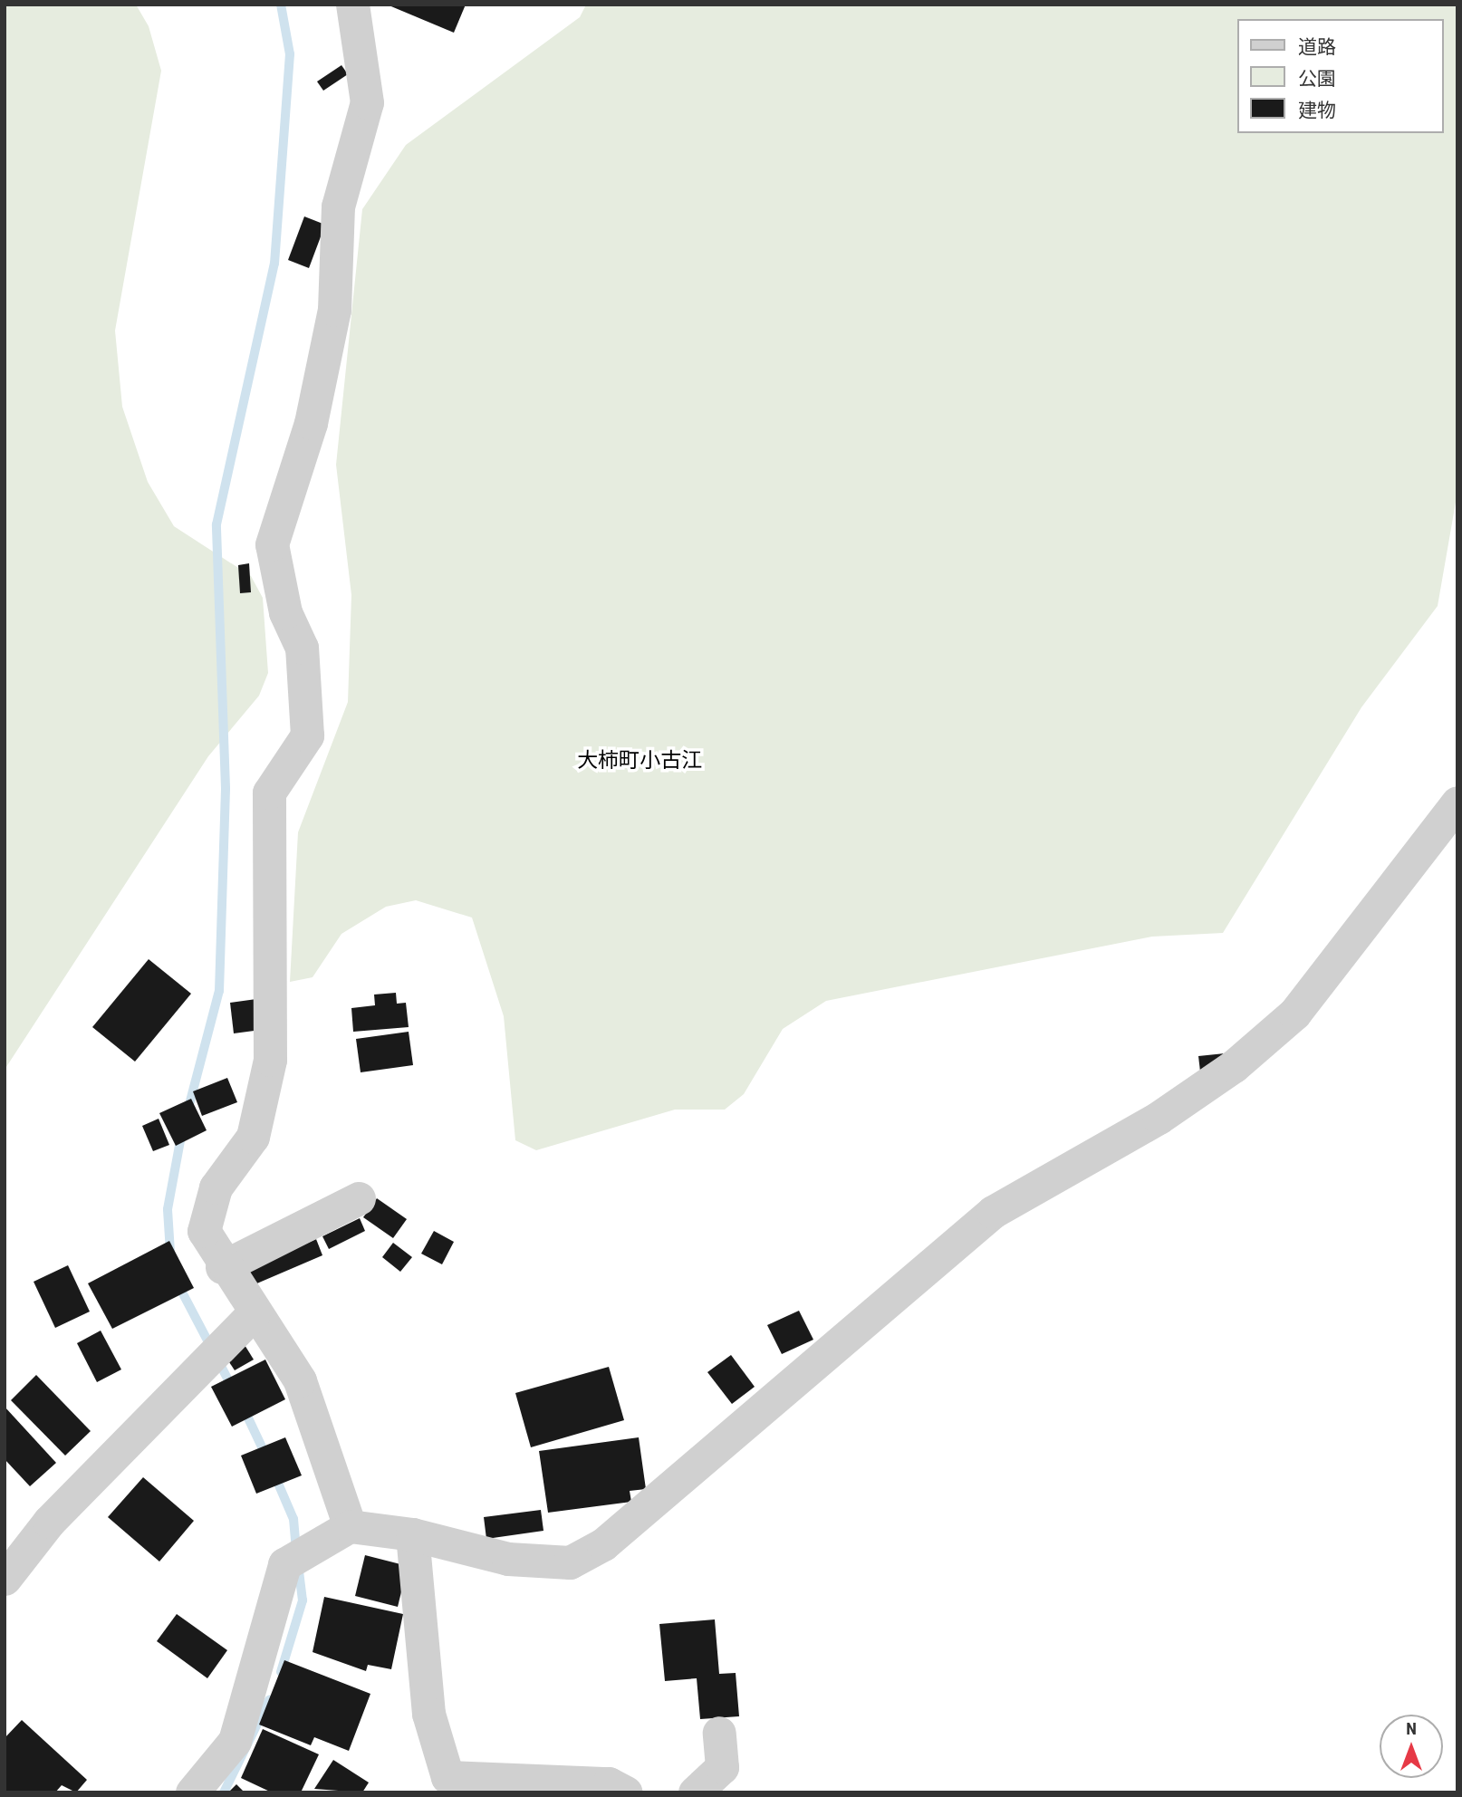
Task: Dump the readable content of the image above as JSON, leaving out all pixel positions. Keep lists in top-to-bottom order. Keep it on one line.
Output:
{"districts":["大柿町小古江"],"legend":["道路","公園","建物"],"north":"top"}
